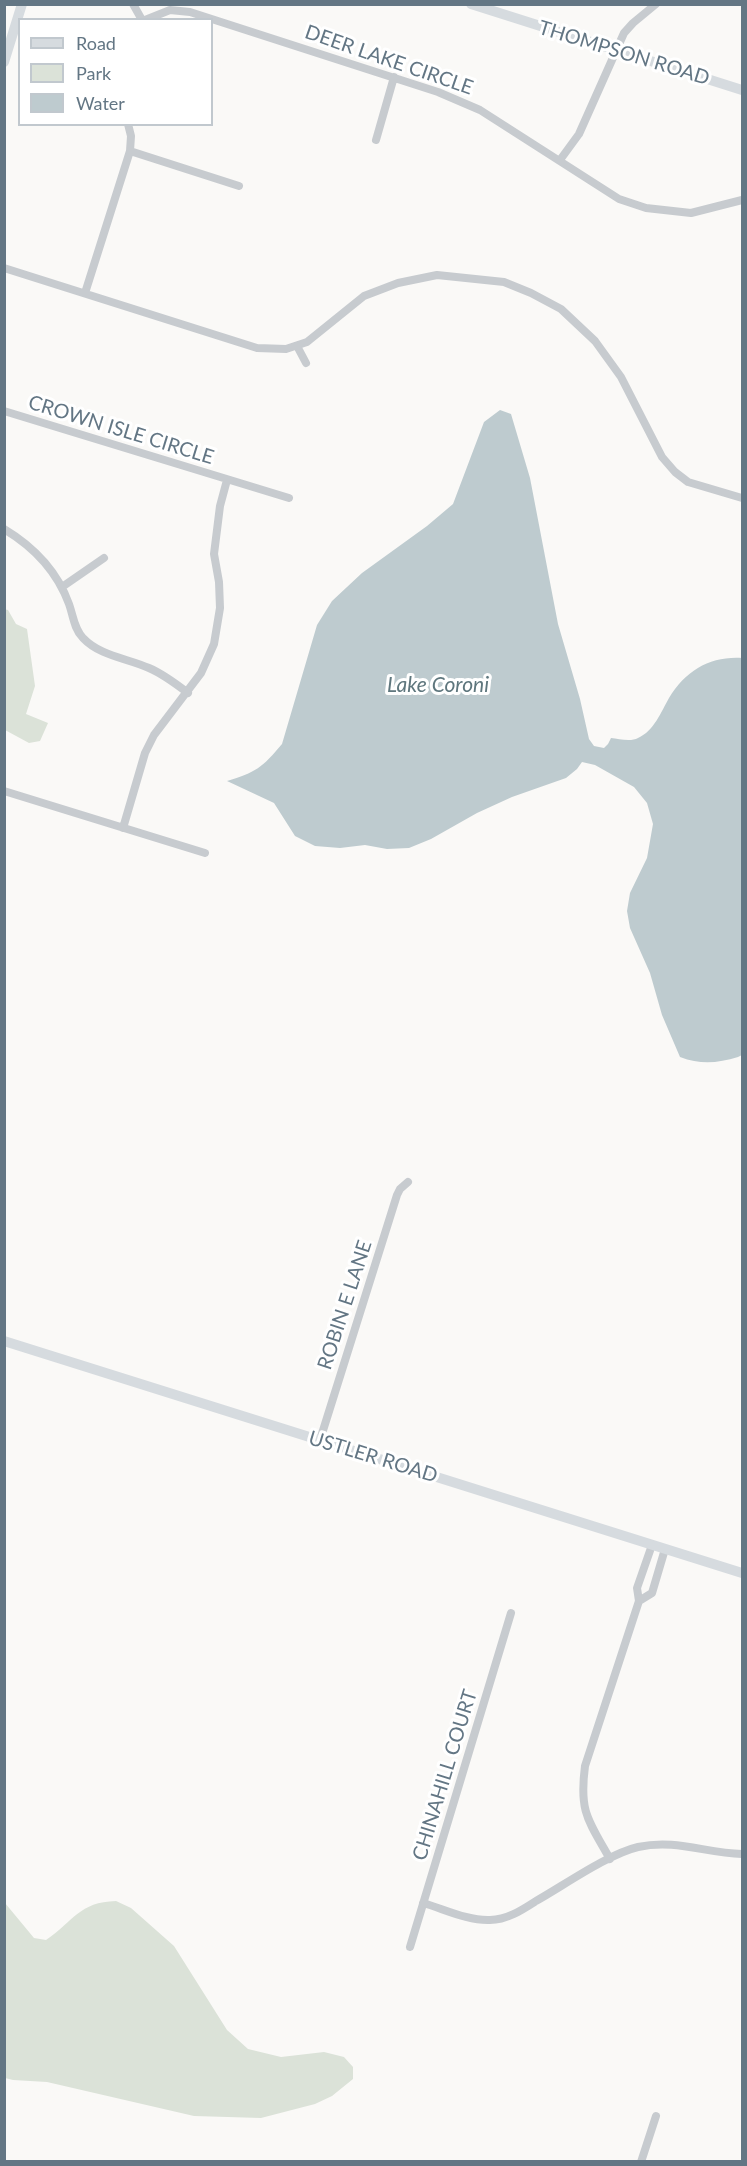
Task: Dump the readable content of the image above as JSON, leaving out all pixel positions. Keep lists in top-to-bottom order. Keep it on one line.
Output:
{"streets":{"street":["THOMPSON ROAD","DEER LAKE CIRCLE","CROWN ISLE CIRCLE","ROBIN E LANE","USTLER ROAD","CHINAHILL COURT"]},"crossings":[["ROBIN E LANE","USTLER ROAD"]],"water":["Lake Coroni"],"legend":["Road","Park","Water"]}
